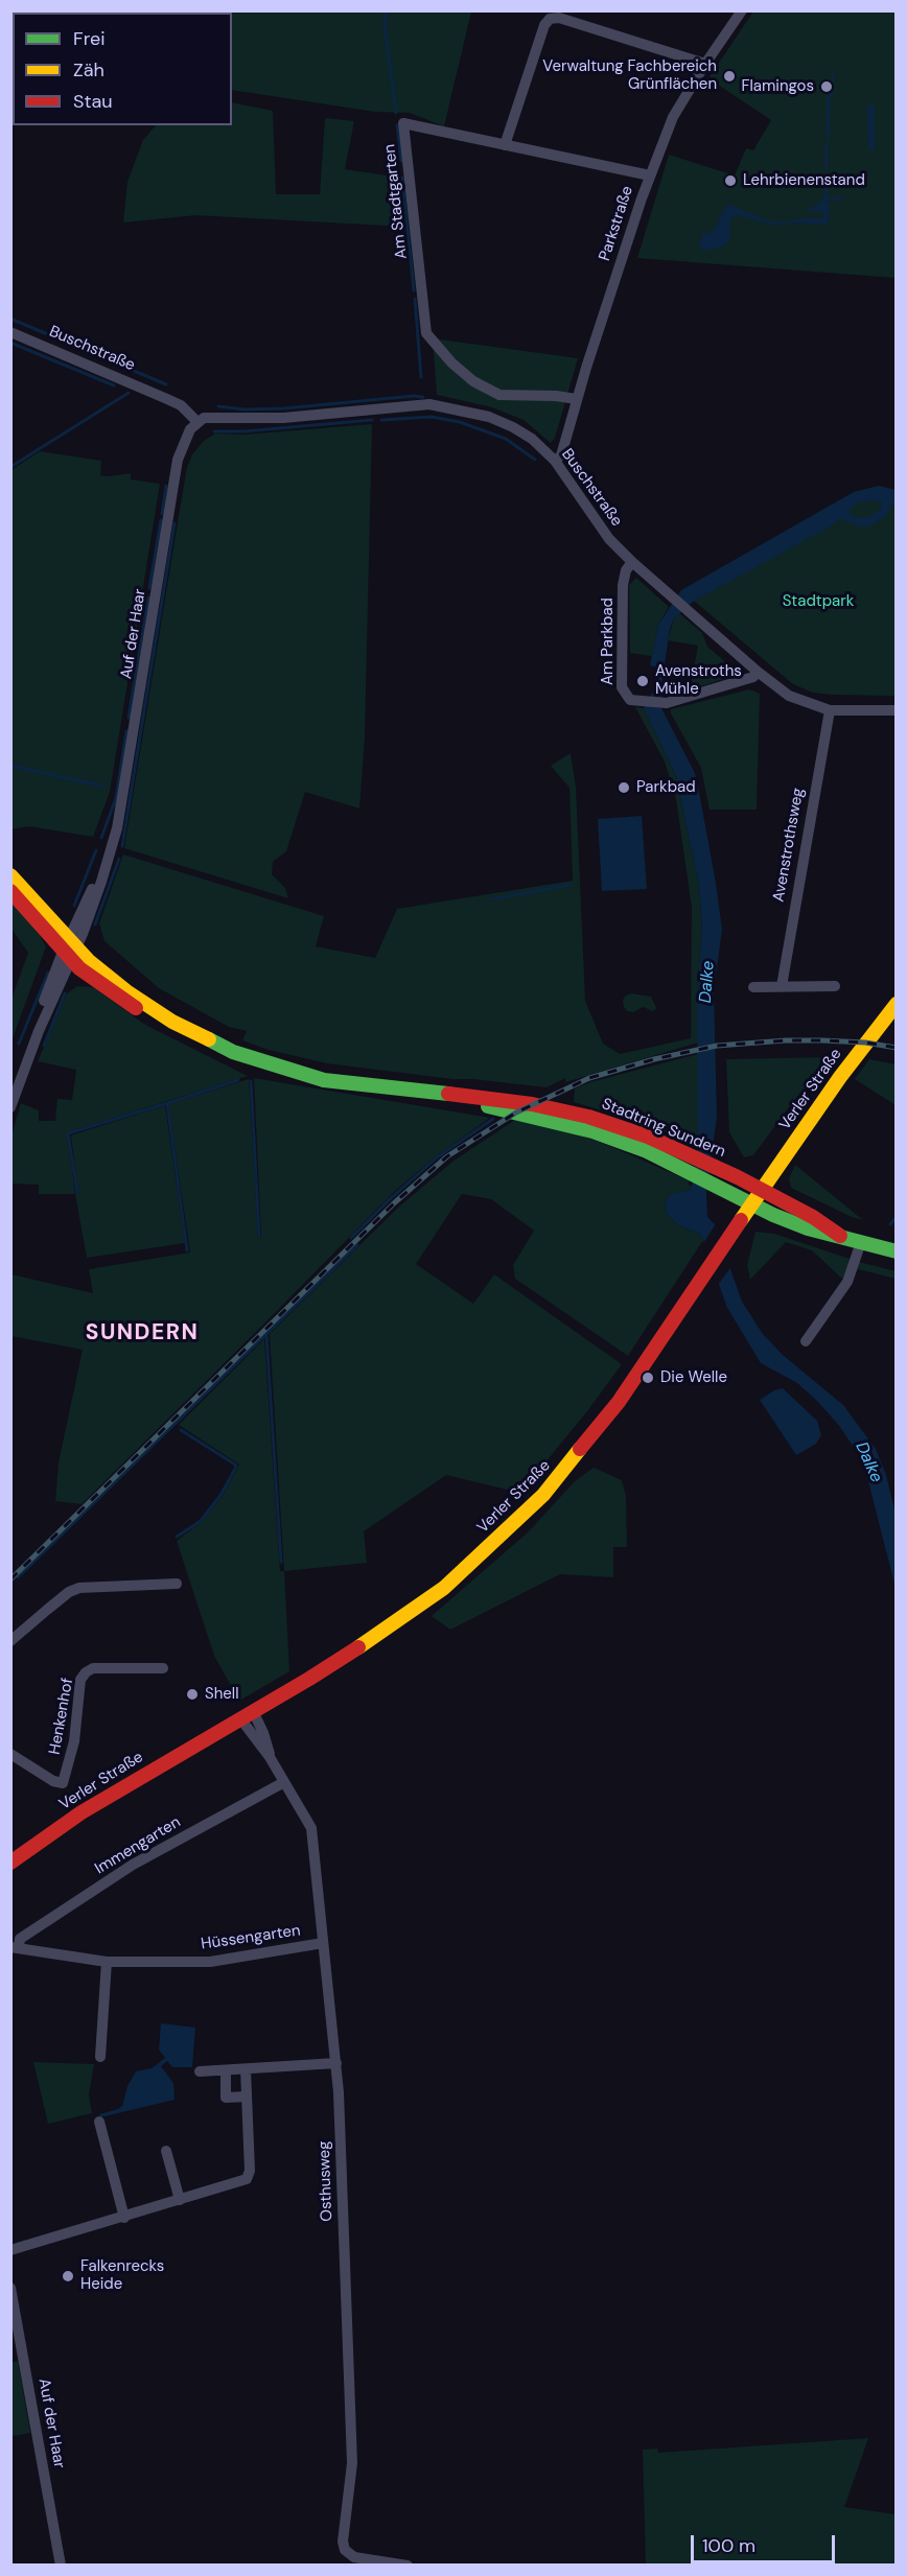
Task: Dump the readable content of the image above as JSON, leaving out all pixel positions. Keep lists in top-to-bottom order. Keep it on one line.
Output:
{"streets":{"main road":["Verler Straße","Stadtring Sundern"],"street":["Am Stadtgarten","Parkstraße","Buschstraße","Auf der Haar","Am Parkbad","Avenstrothsweg","Henkenhof","Immengarten","Hüssengarten","Osthusweg"]},"crossings":[["Am Stadtgarten","Parkstraße"],["Parkstraße","Buschstraße"],["Buschstraße","Auf der Haar"],["Buschstraße","Am Parkbad"],["Buschstraße","Avenstrothsweg"],["Auf der Haar","Stadtring Sundern"],["Verler Straße","Stadtring Sundern"],["Verler Straße","Osthusweg"],["Immengarten","Hüssengarten"],["Immengarten","Osthusweg"],["Hüssengarten","Osthusweg"]],"districts":["SUNDERN"],"water":["Dalke"],"parks":["Stadtpark"],"places":["Verwaltung Fachbereich Grünflächen","Flamingos","Lehrbienenstand","Avenstroths Mühle","Parkbad","Die Welle","Shell","Falkenrecks Heide"],"legend":["Frei","Zäh","Stau"],"scale_bar":"100 m"}
